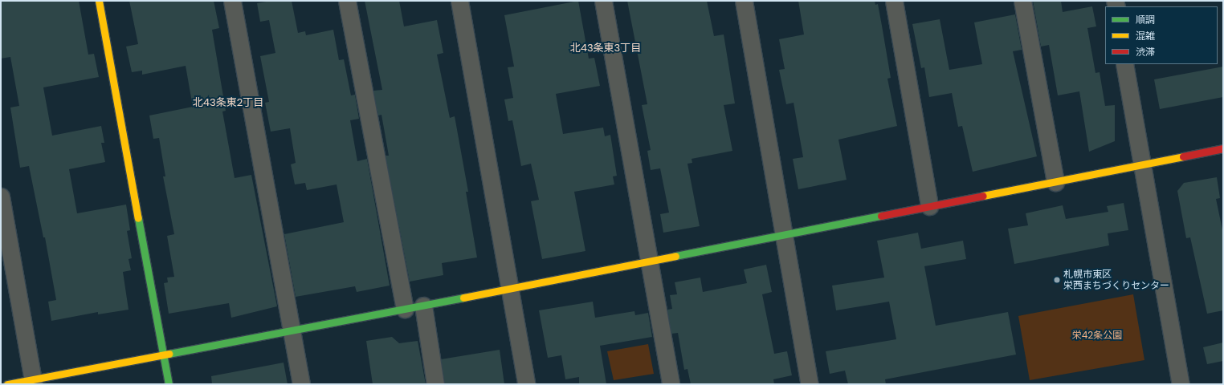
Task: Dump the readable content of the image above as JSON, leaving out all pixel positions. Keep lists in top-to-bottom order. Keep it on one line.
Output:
{"districts":["北43条東3丁目","北43条東2丁目"],"parks":["栄42条公園"],"places":["札幌市東区 栄西まちづくりセンター"],"legend":["順調","混雑","渋滞"]}
